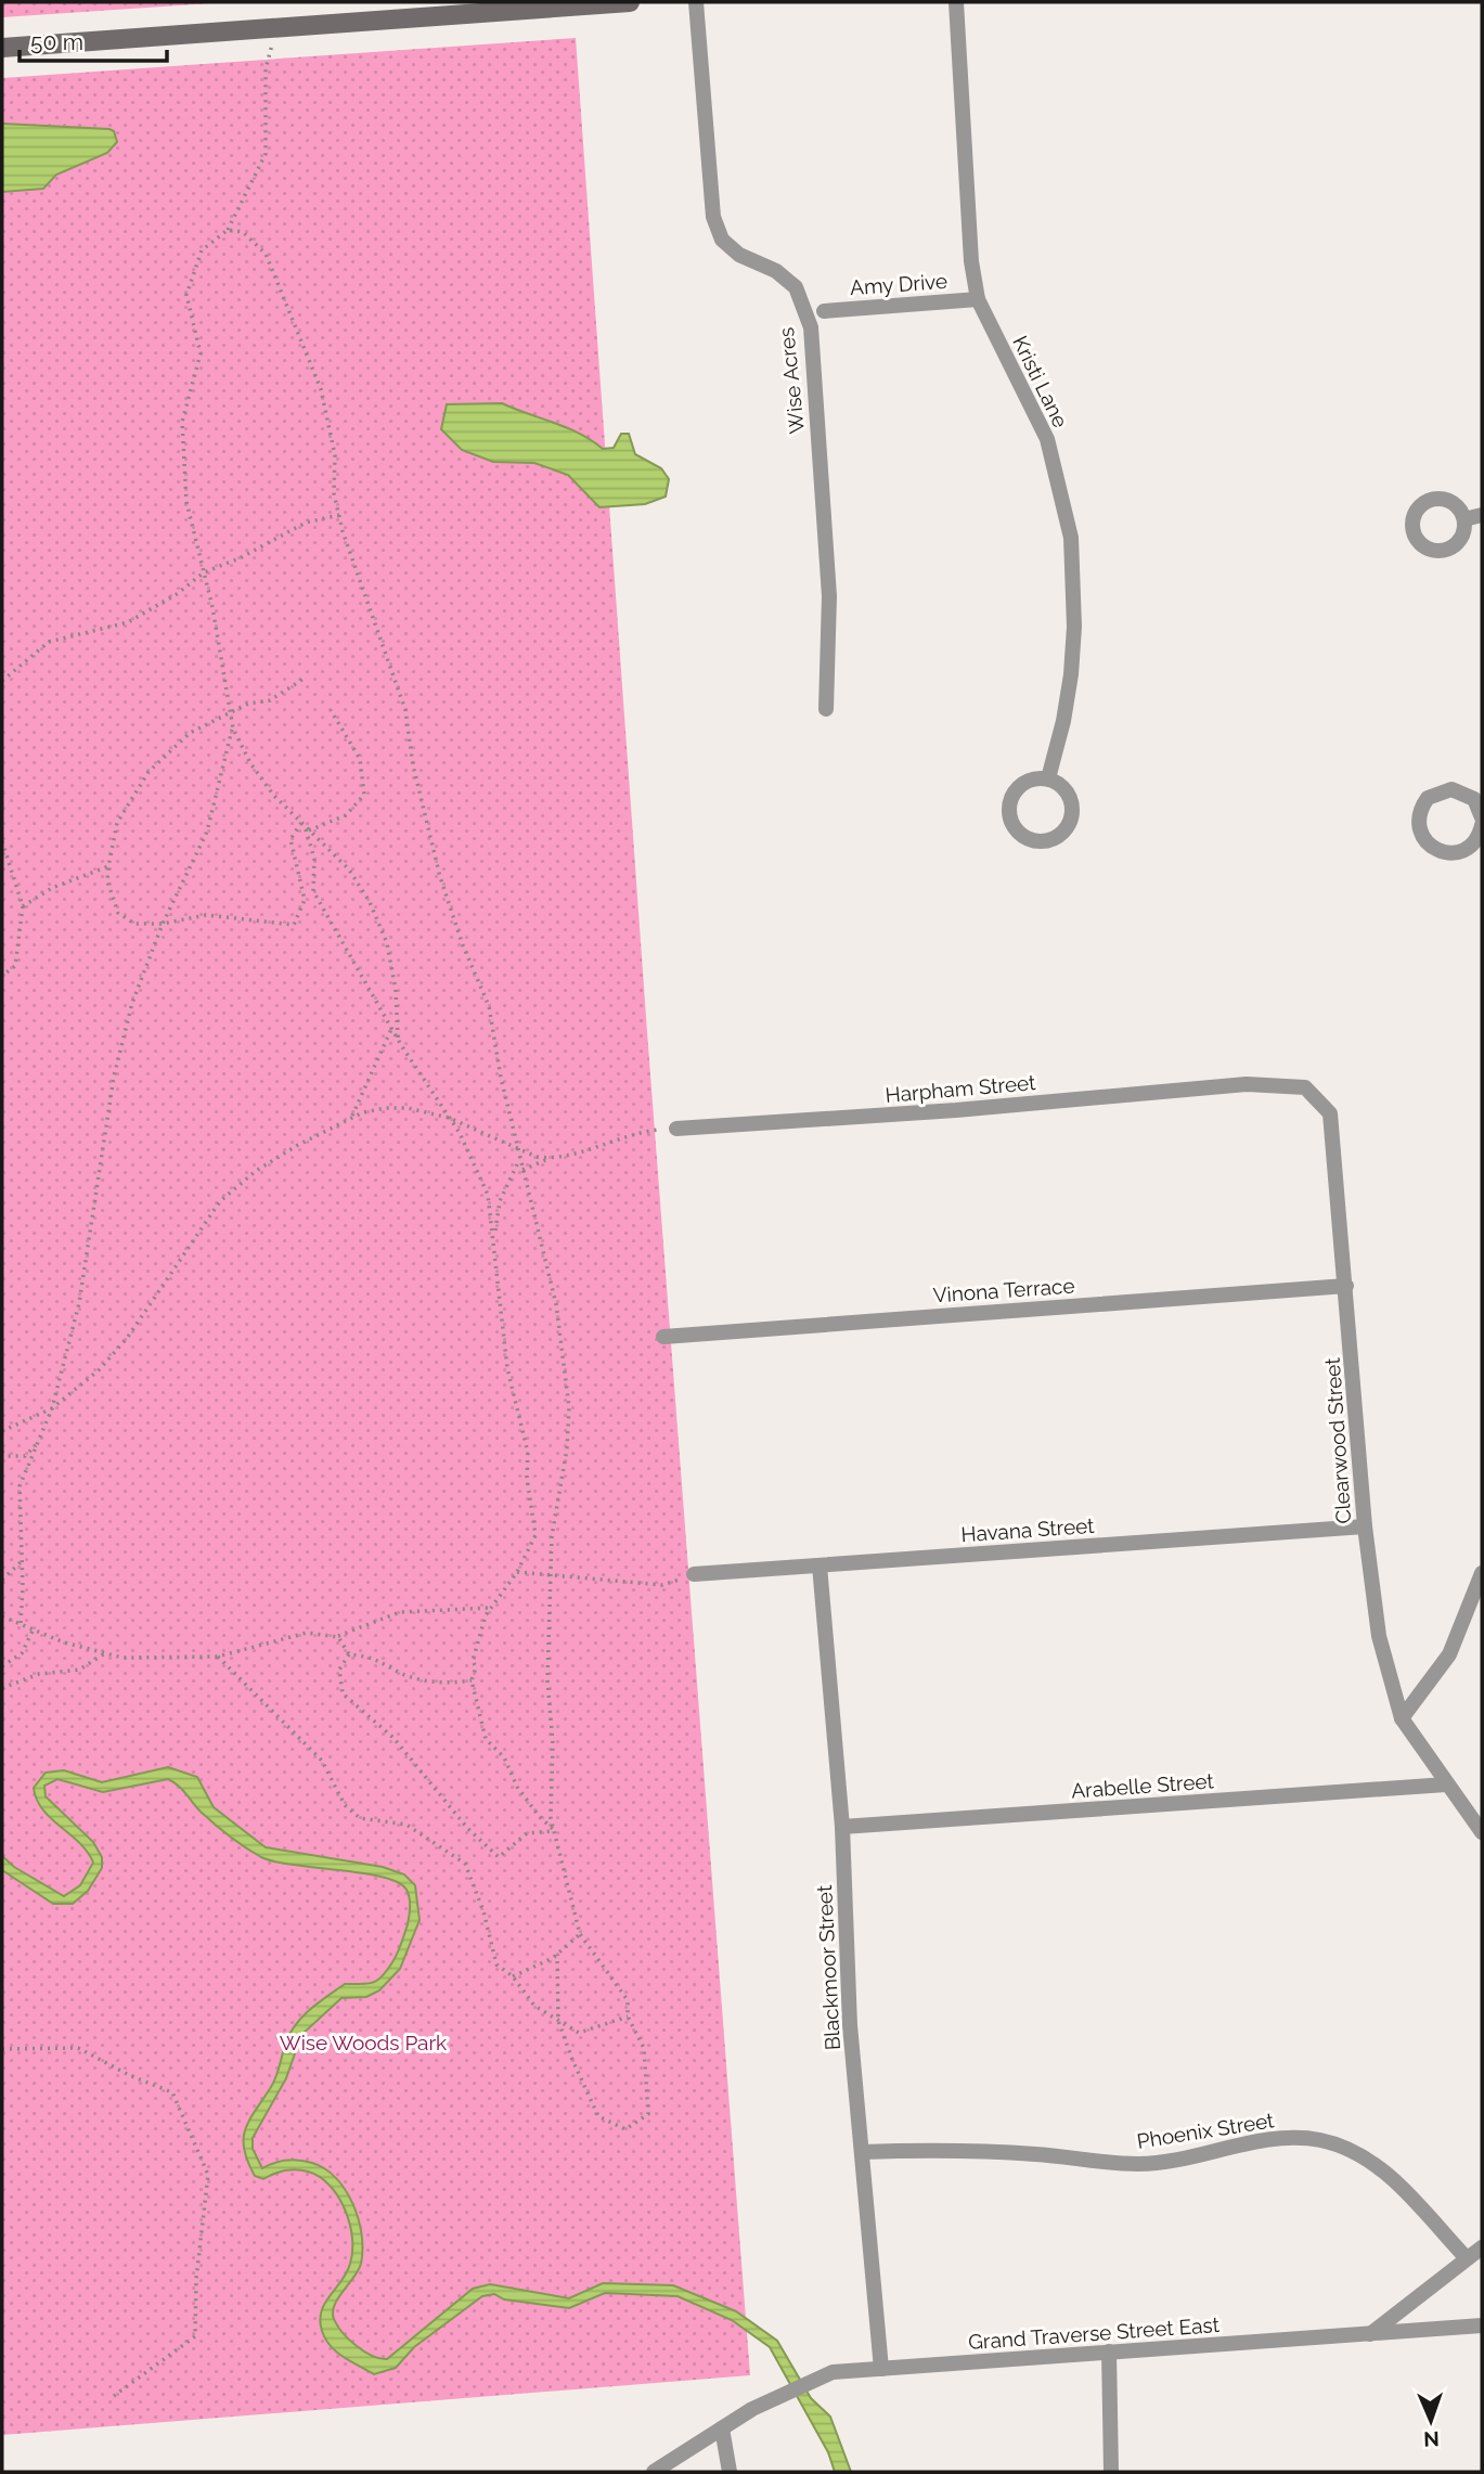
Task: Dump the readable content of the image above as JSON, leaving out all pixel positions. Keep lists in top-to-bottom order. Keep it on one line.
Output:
{"streets":{"street":["Amy Drive","Wise Acres","Kristi Lane","Harpham Street","Vinona Terrace","Clearwood Street","Havana Street","Arabelle Street","Blackmoor Street","Phoenix Street","Grand Traverse Street East"]},"crossings":[["Amy Drive","Kristi Lane"],["Harpham Street","Clearwood Street"],["Vinona Terrace","Clearwood Street"],["Clearwood Street","Havana Street"],["Clearwood Street","Arabelle Street"],["Havana Street","Blackmoor Street"],["Arabelle Street","Blackmoor Street"],["Blackmoor Street","Phoenix Street"],["Blackmoor Street","Grand Traverse Street East"]],"parks":["Wise Woods Park"],"scale_bar":"50 m","north":"bottom"}
